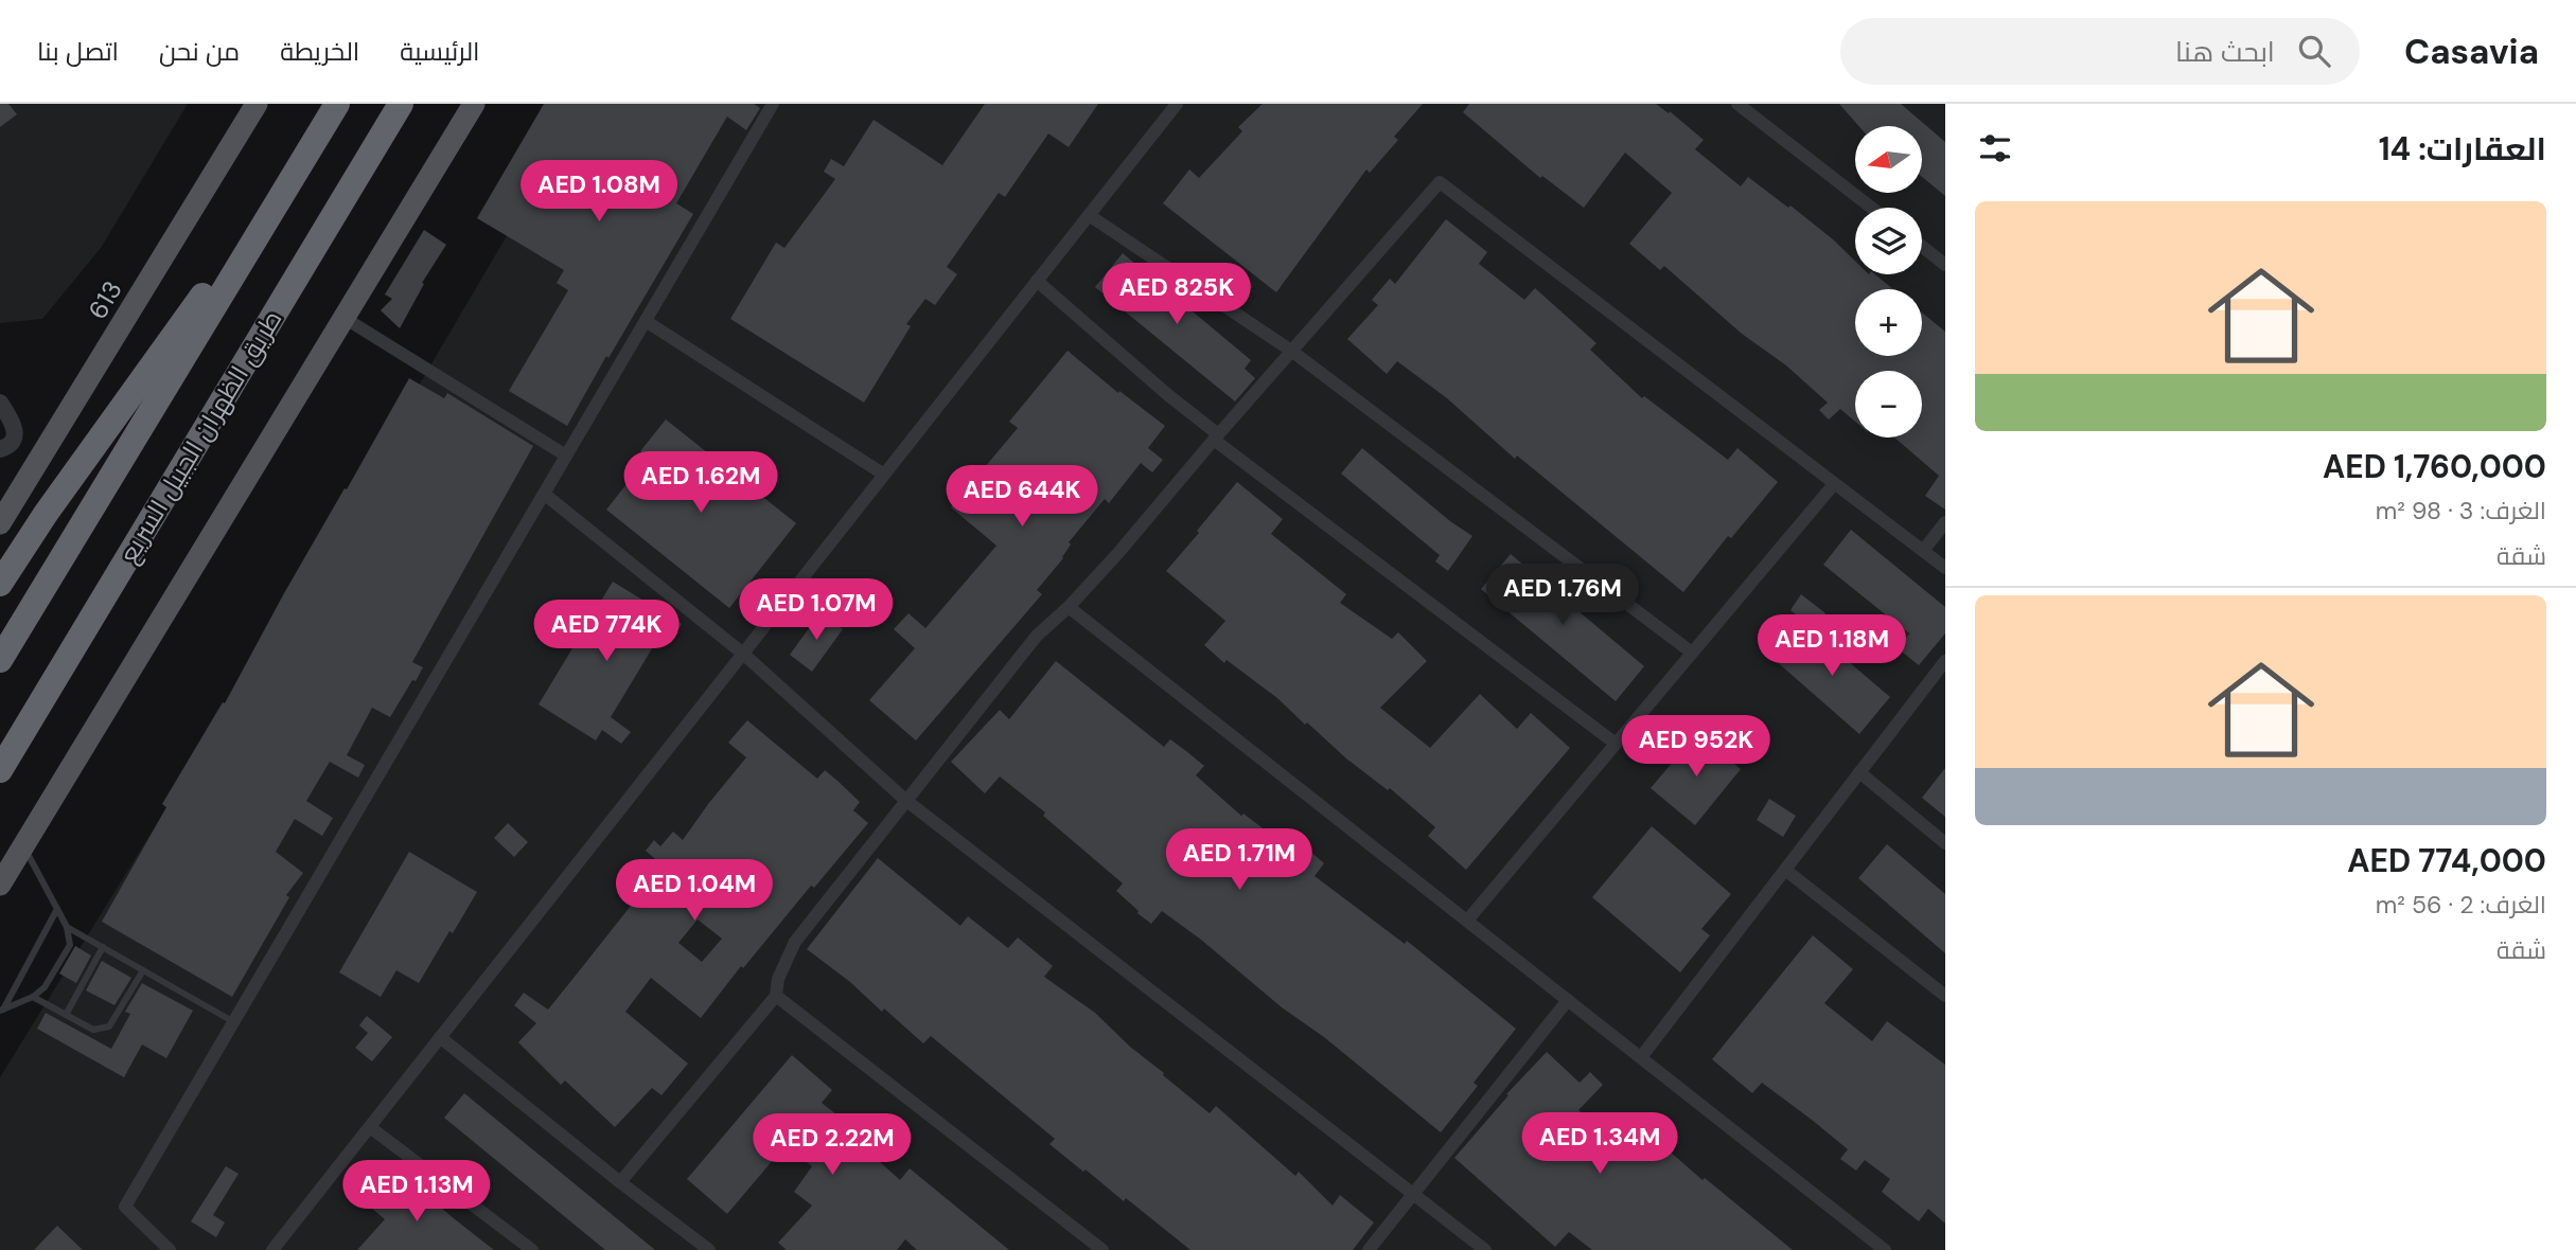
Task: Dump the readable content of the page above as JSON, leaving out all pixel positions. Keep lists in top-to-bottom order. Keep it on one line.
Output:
{"streets":{"highway":["طريق الظهران الجبيل السريع"],"main road":["613"]},"north":"left","page":{"header":"Casavia","search":"ابحث هنا","nav":["الرئيسية","الخريطة","من نحن","اتصل بنا"],"heading":"العقارات: 14","map_buttons":["+","−"],"price":["AED 1.08M","AED 825K","AED 1.62M","AED 644K","AED 1.76M","AED 1.07M","AED 774K","AED 1.18M","AED 952K","AED 1.71M","AED 1.04M","AED 1.34M","AED 2.22M","AED 1.13M"],"list":[{"name":"AED 1,760,000","note":"الغرف: 3 · 98 m² · شقة"},{"name":"AED 774,000","note":"الغرف: 2 · 56 m² · شقة"}]}}
